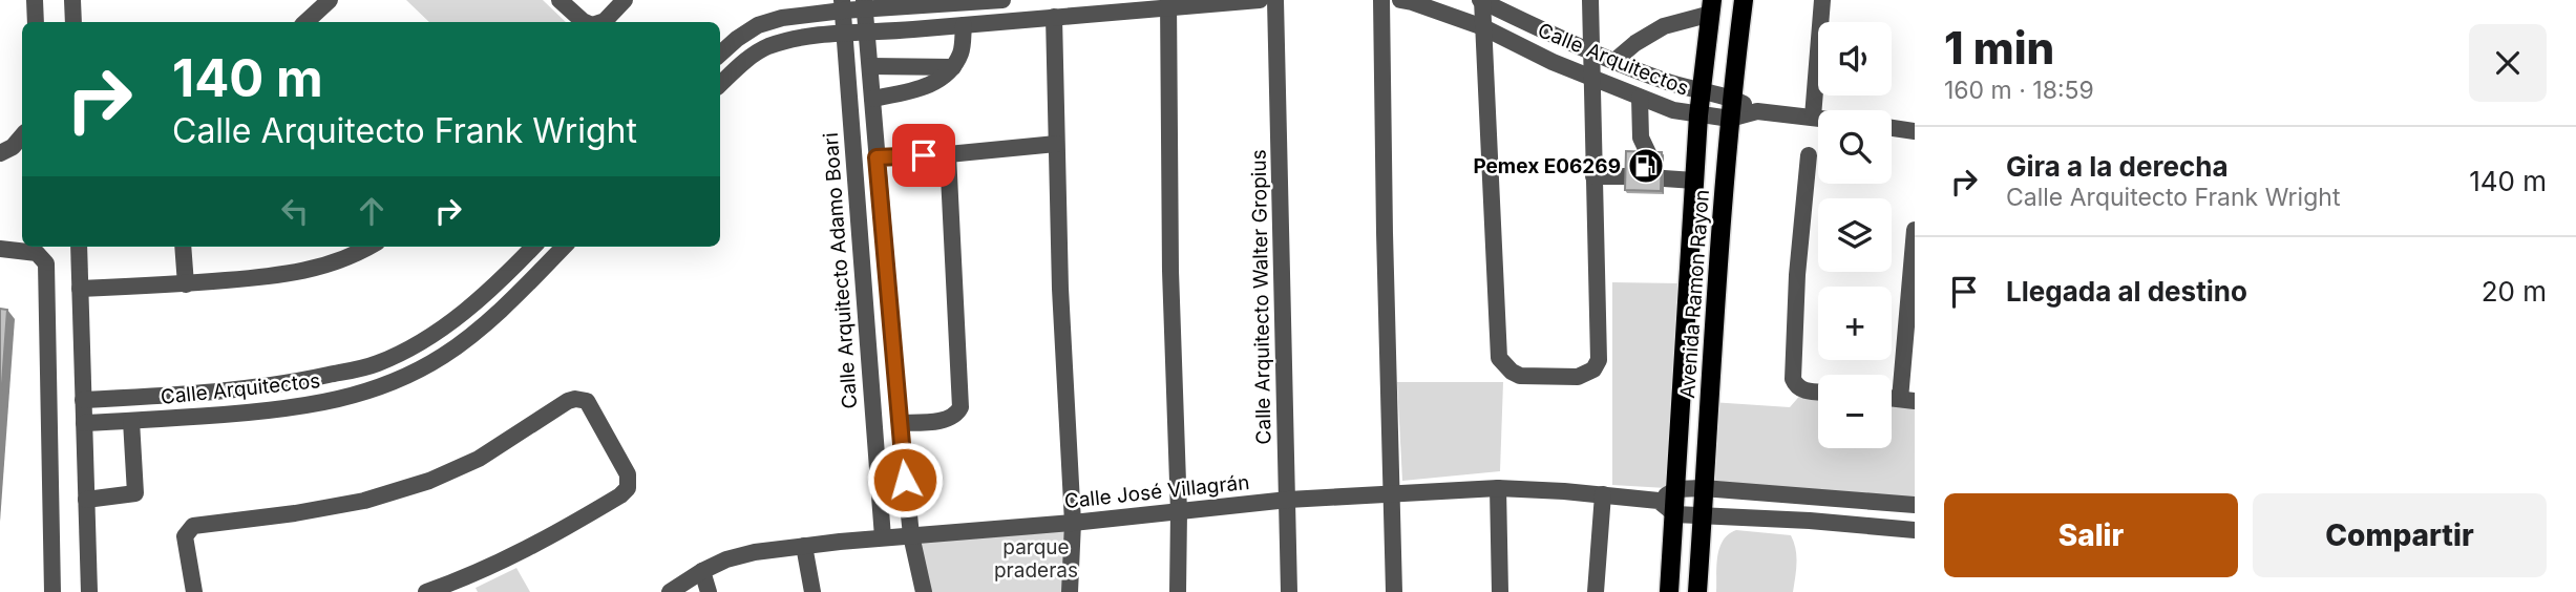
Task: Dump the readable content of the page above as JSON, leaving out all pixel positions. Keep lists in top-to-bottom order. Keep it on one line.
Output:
{"streets":{"main road":["Avenida Ramon Rayon"],"street":["Calle Arquitectos","Calle Arquitecto Adamo Boari","Calle Arquitecto Walter Gropius","Calle José Villagrán"]},"crossings":[["Calle Arquitectos","Avenida Ramon Rayon"],["Calle Arquitecto Adamo Boari","Calle José Villagrán"],["Calle Arquitecto Walter Gropius","Calle José Villagrán"]],"parks":["parque praderas"],"places":{"fuel station":["Pemex E06269"]},"page":{"heading":["1 min","160 m · 18:59"],"map_buttons":["+","−"],"turn":["140 m","Calle Arquitecto Frank Wright"],"list":[{"name":"Gira a la derecha","note":"Calle Arquitecto Frank Wright","value":"140 m"},{"name":"Llegada al destino","value":"20 m"}],"buttons":["Salir","Compartir"]}}
